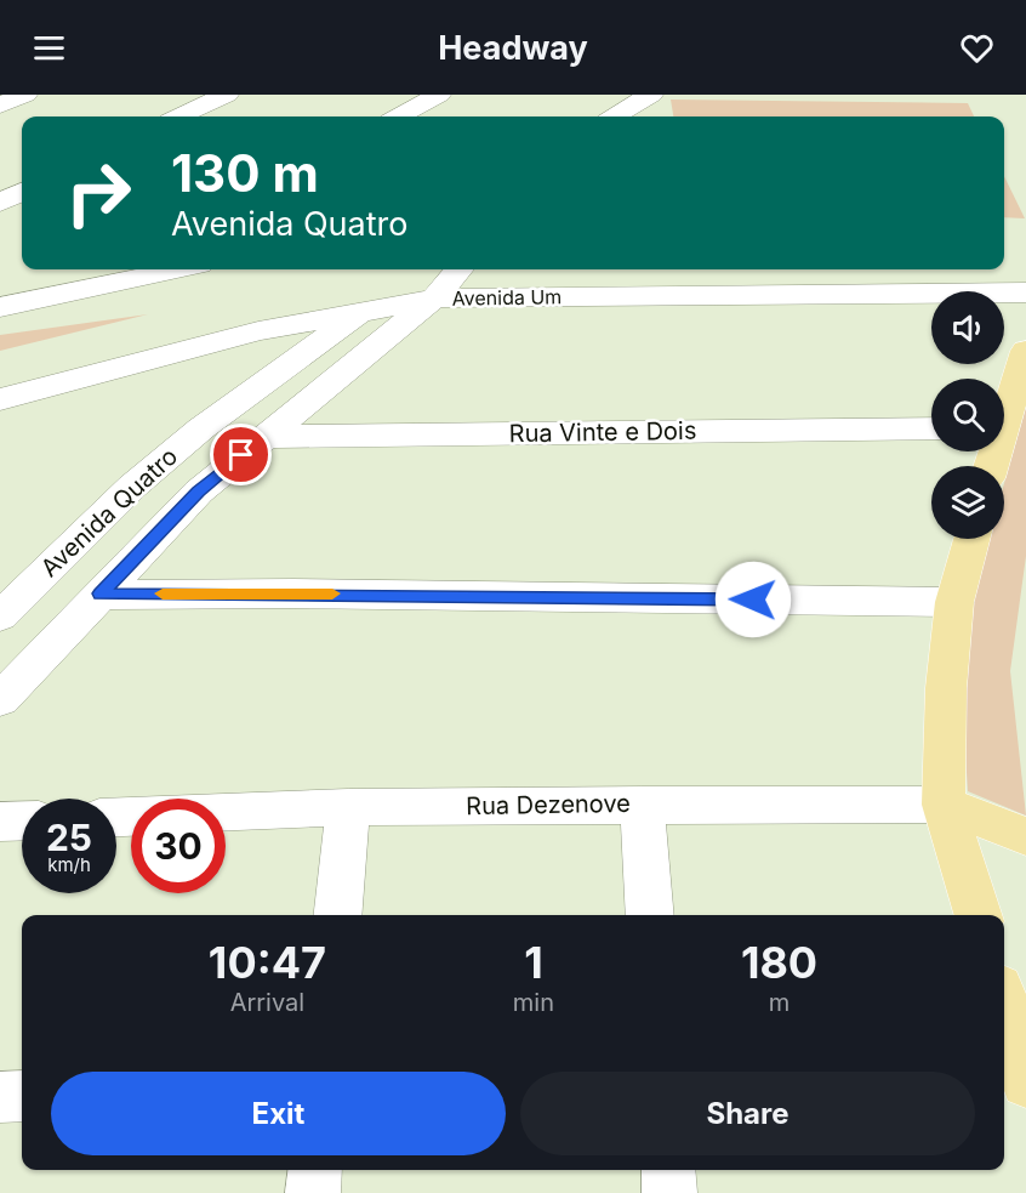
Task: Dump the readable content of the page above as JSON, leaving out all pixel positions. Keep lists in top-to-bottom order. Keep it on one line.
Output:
{"streets":{"street":["Avenida Um","Rua Vinte e Dois","Avenida Quatro","Rua Dezenove"]},"crossings":[["Avenida Um","Avenida Quatro"],["Rua Vinte e Dois","Avenida Quatro"]],"page":{"header":"Headway","turn":["130 m","Avenida Quatro"],"speed":"25 km/h","limit":"30","eta":["10:47","Arrival","1","min","180","m"],"buttons":["Exit","Share"]}}
